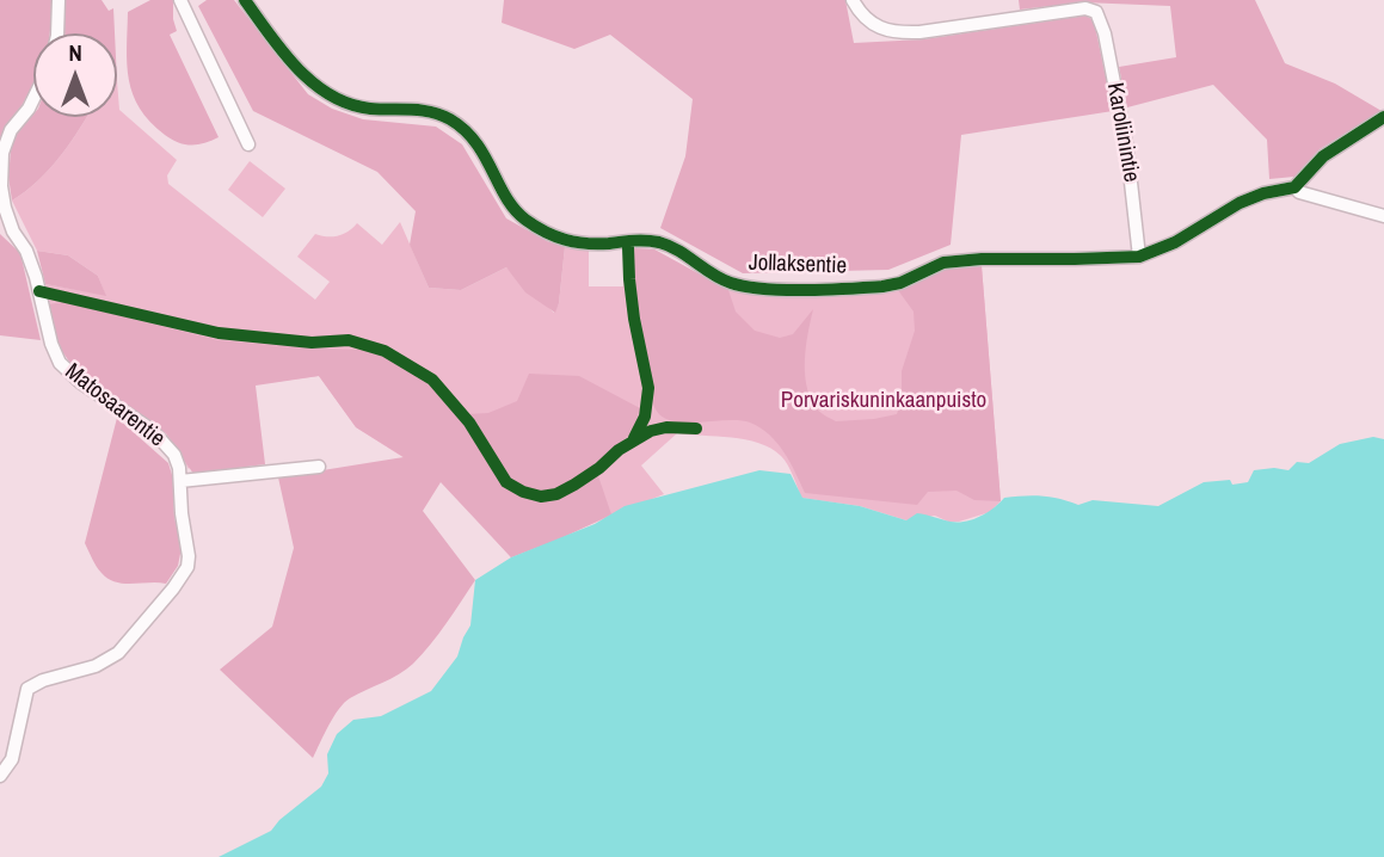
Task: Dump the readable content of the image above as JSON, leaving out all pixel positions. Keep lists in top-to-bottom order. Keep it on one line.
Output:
{"streets":{"street":["Karoliinintie","Jollaksentie","Matosaarentie"]},"crossings":[["Karoliinintie","Jollaksentie"]],"parks":["Porvariskuninkaanpuisto"],"north":"top"}
